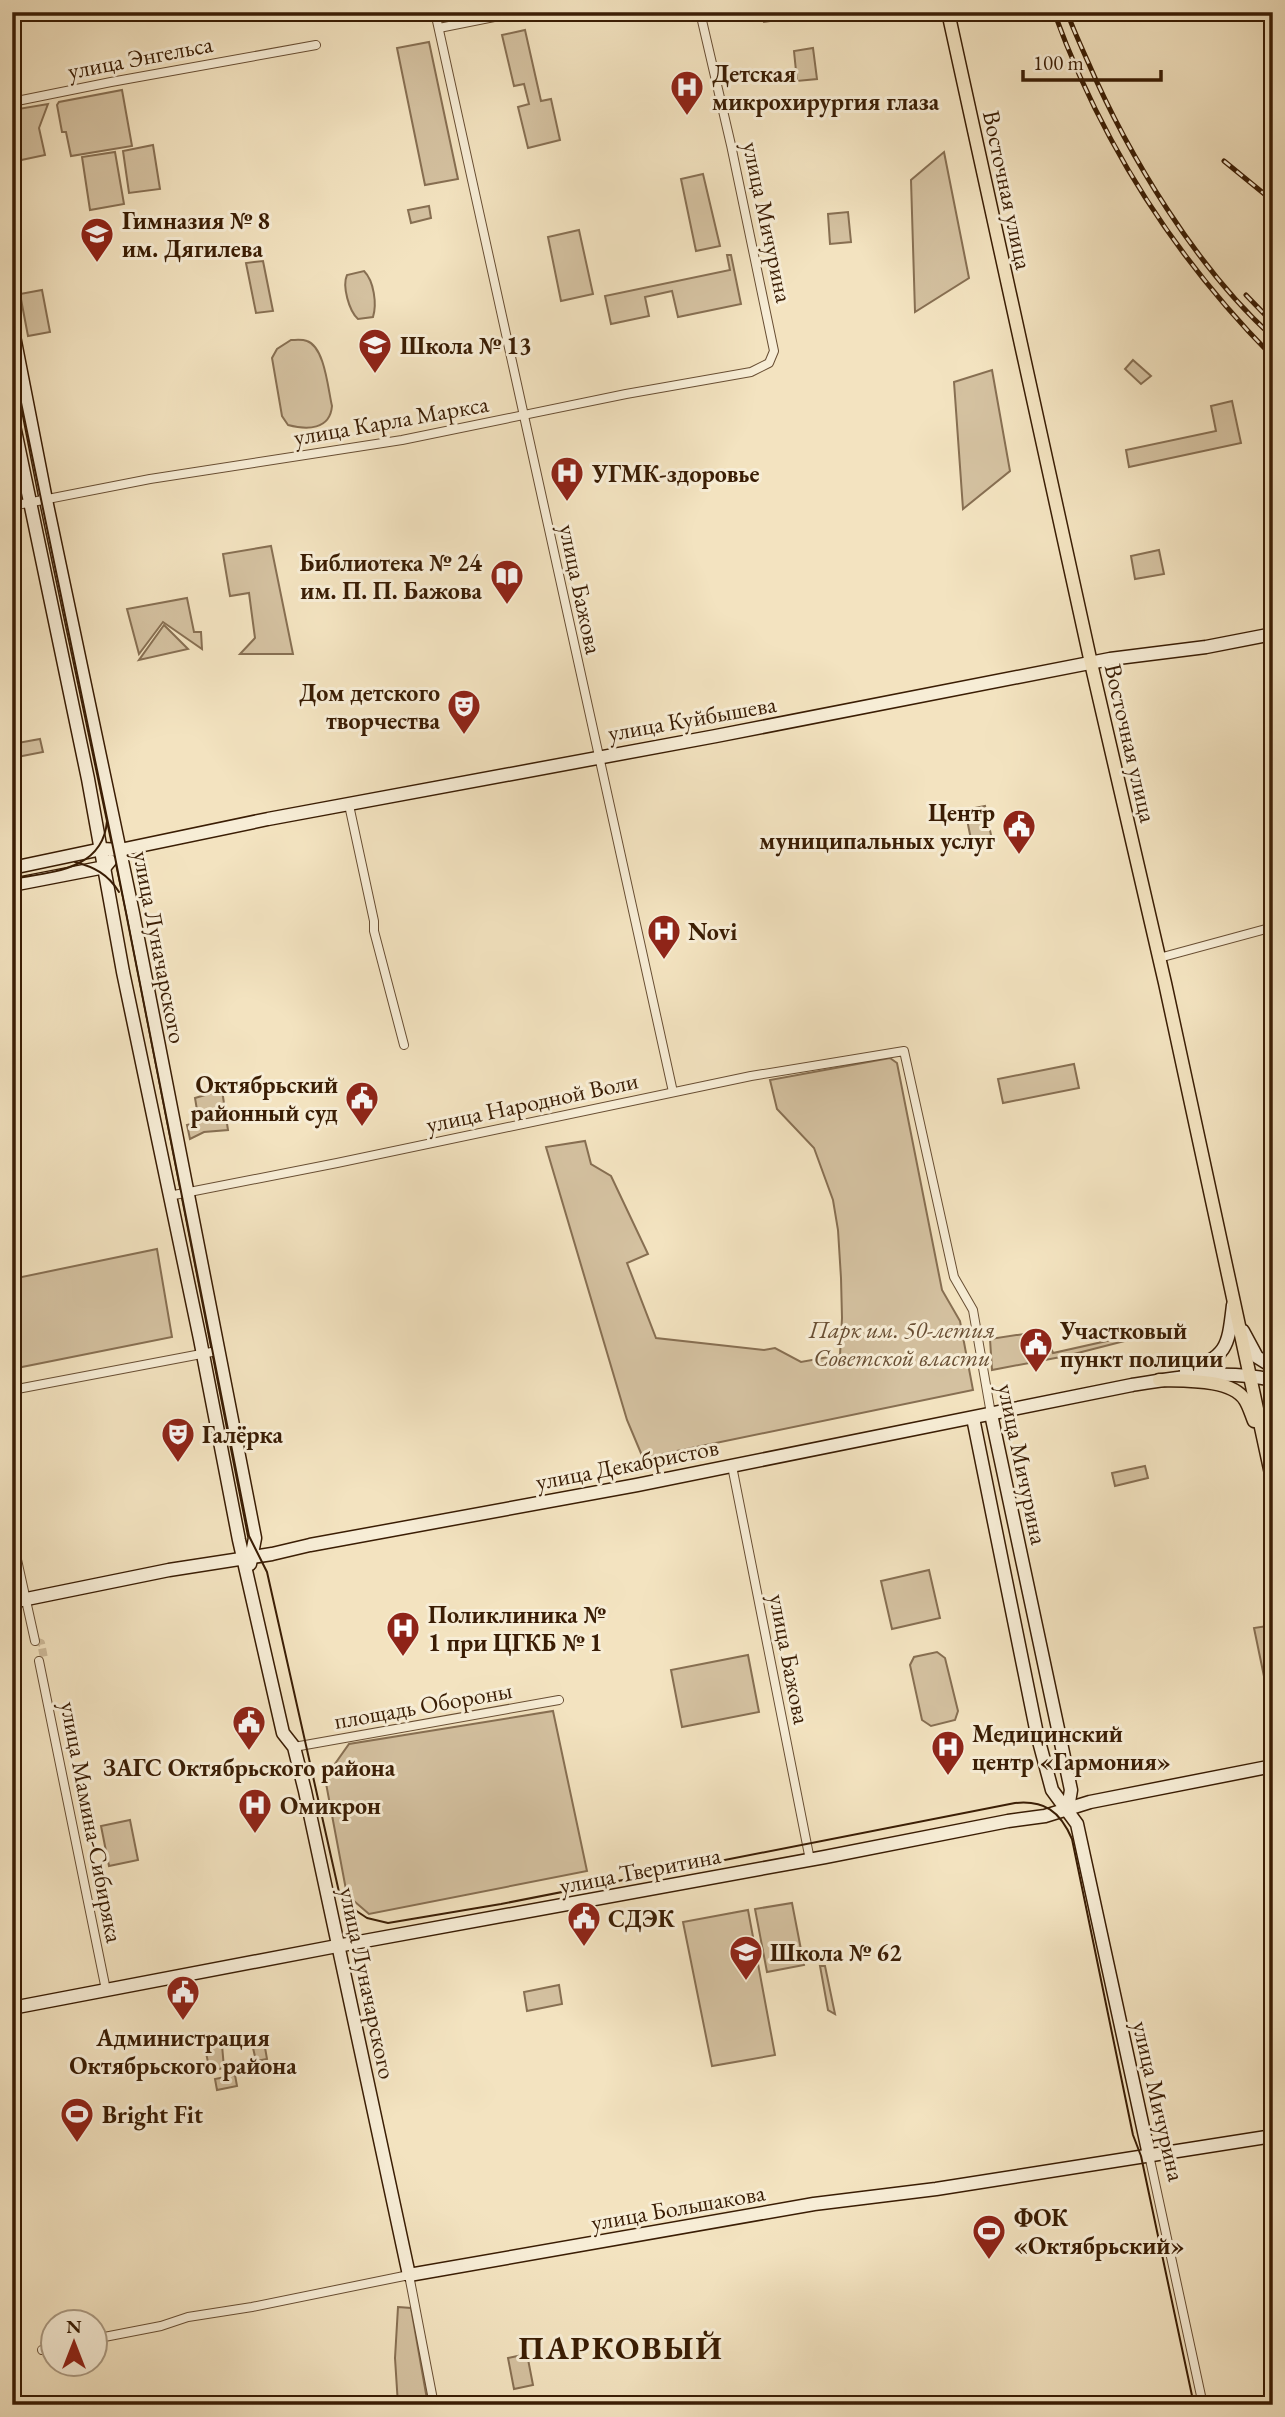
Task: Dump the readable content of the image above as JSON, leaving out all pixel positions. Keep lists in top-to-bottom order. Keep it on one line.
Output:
{"streets":{"main road":["Восточная улица","улица Мичурина","улица Куйбышева","улица Луначарского","улица Декабристов","улица Тверитина","улица Большакова"],"street":["улица Энгельса","улица Карла Маркса","улица Бажова","улица Народной Воли","площадь Обороны","улица Мамина-Сибиряка"]},"crossings":[["Восточная улица","улица Куйбышева"],["Восточная улица","улица Декабристов"],["улица Мичурина","улица Карла Маркса"],["улица Мичурина","улица Народной Воли"],["улица Мичурина","улица Декабристов"],["улица Мичурина","улица Тверитина"],["улица Мичурина","улица Большакова"],["улица Карла Маркса","улица Бажова"],["улица Карла Маркса","улица Луначарского"],["улица Бажова","улица Куйбышева"],["улица Бажова","улица Народной Воли"],["улица Бажова","улица Декабристов"],["улица Бажова","улица Тверитина"],["улица Куйбышева","улица Луначарского"],["улица Луначарского","улица Народной Воли"],["улица Луначарского","улица Декабристов"],["улица Луначарского","площадь Обороны"],["улица Луначарского","улица Тверитина"],["улица Луначарского","улица Большакова"],["улица Мамина-Сибиряка","улица Тверитина"]],"districts":["ПАРКОВЫЙ"],"parks":["Парк им. 50-летия Советской власти"],"places":{"hospital":["Детская микрохирургия глаза","УГМК-здоровье","Novi","Поликлиника № 1 при ЦГКБ № 1","Медицинский центр «Гармония»","Омикрон"],"school or university":["Гимназия № 8 им. Дягилева","Школа № 13","Школа № 62"],"library":["Библиотека № 24 им. П. П. Бажова"],"theatre":["Дом детского творчества","Галёрка"],"public building":["Центр муниципальных услуг","Октябрьский районный суд","Участковый пункт полиции","ЗАГС Октябрьского района","СДЭК","Администрация Октябрьского района"],"sports":["Bright Fit","ФОК «Октябрьский»"]},"scale_bar":"100 m","north":"top"}
